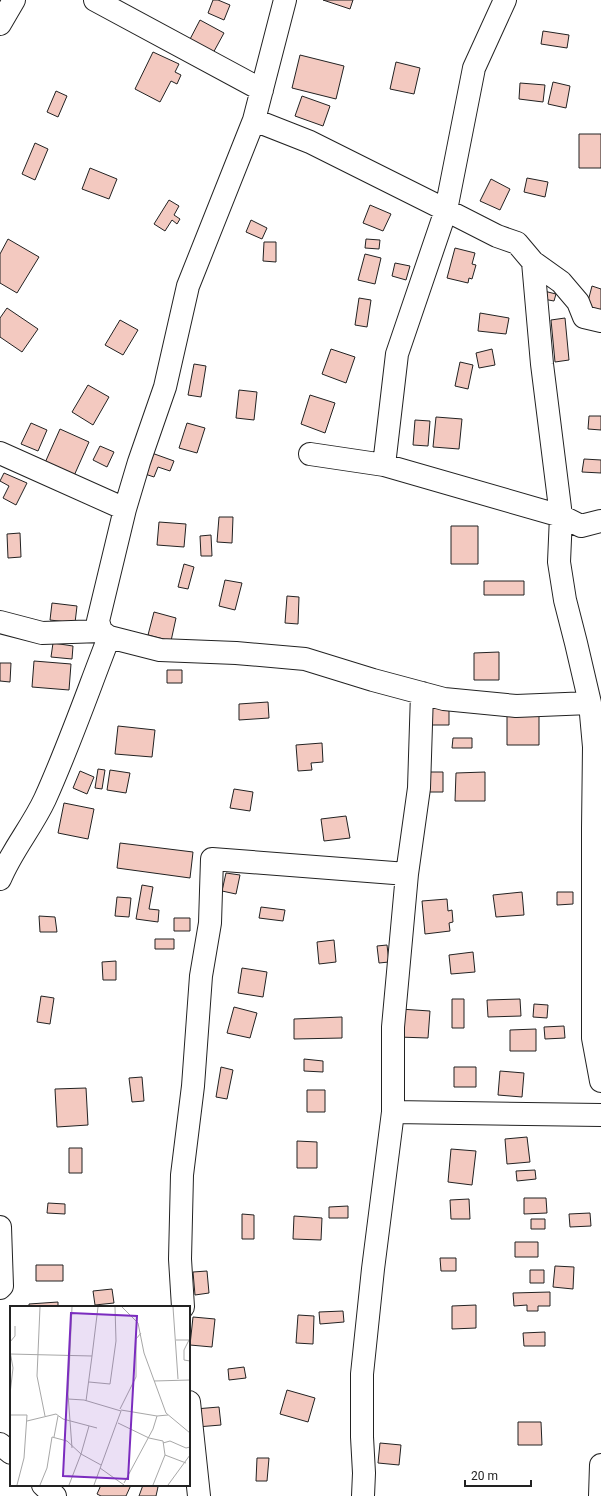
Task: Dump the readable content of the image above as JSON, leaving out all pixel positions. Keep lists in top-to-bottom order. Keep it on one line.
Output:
{"scale_bar":"20 m"}
